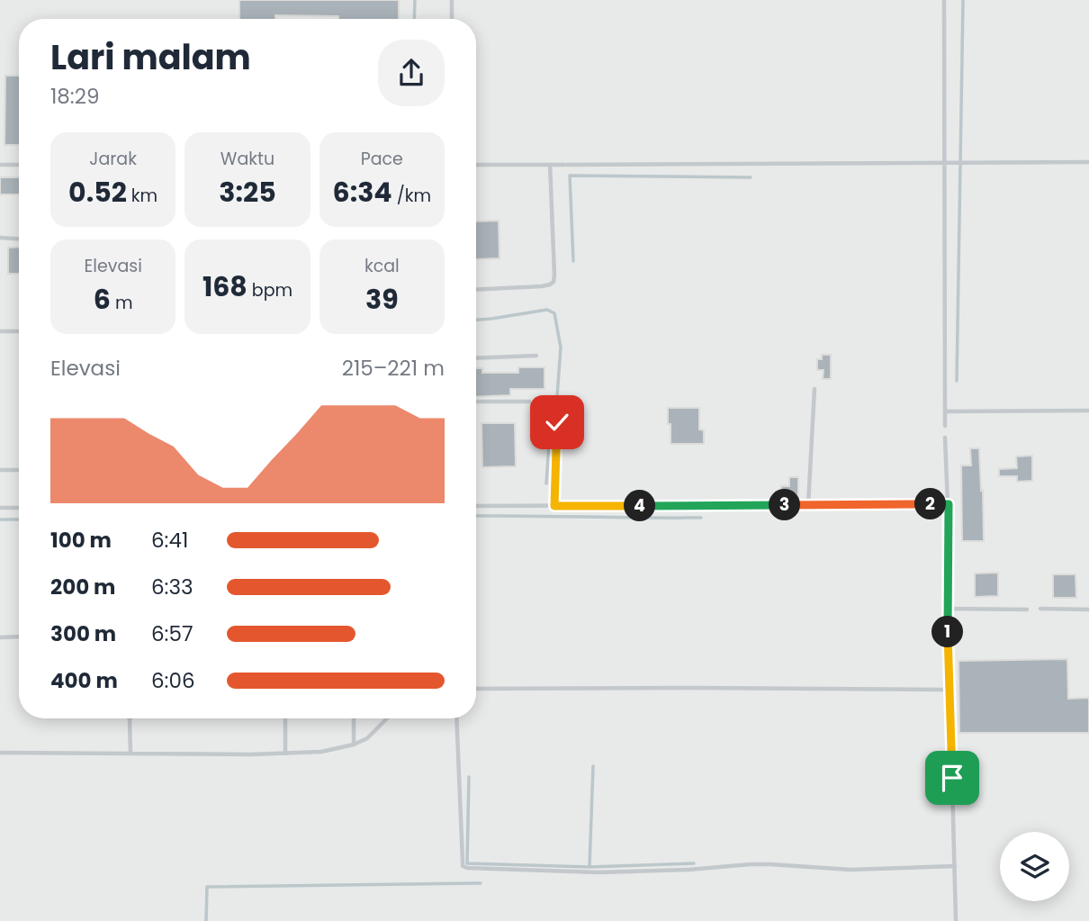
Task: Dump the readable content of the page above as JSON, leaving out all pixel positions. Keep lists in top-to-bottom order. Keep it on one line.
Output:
{"page":{"heading":["Lari malam","18:29"],"stats":[["Jarak","0.52 km"],["Waktu","3:25"],["Pace","6:34 /km"],["Elevasi","6 m"],["168 bpm"],["kcal","39"]],"chart":["Elevasi","215–221 m"],"pins":["2","3","4","1"],"list":[{"name":"100 m","note":"6:41"},{"name":"200 m","note":"6:33"},{"name":"300 m","note":"6:57"},{"name":"400 m","note":"6:06"}]}}
